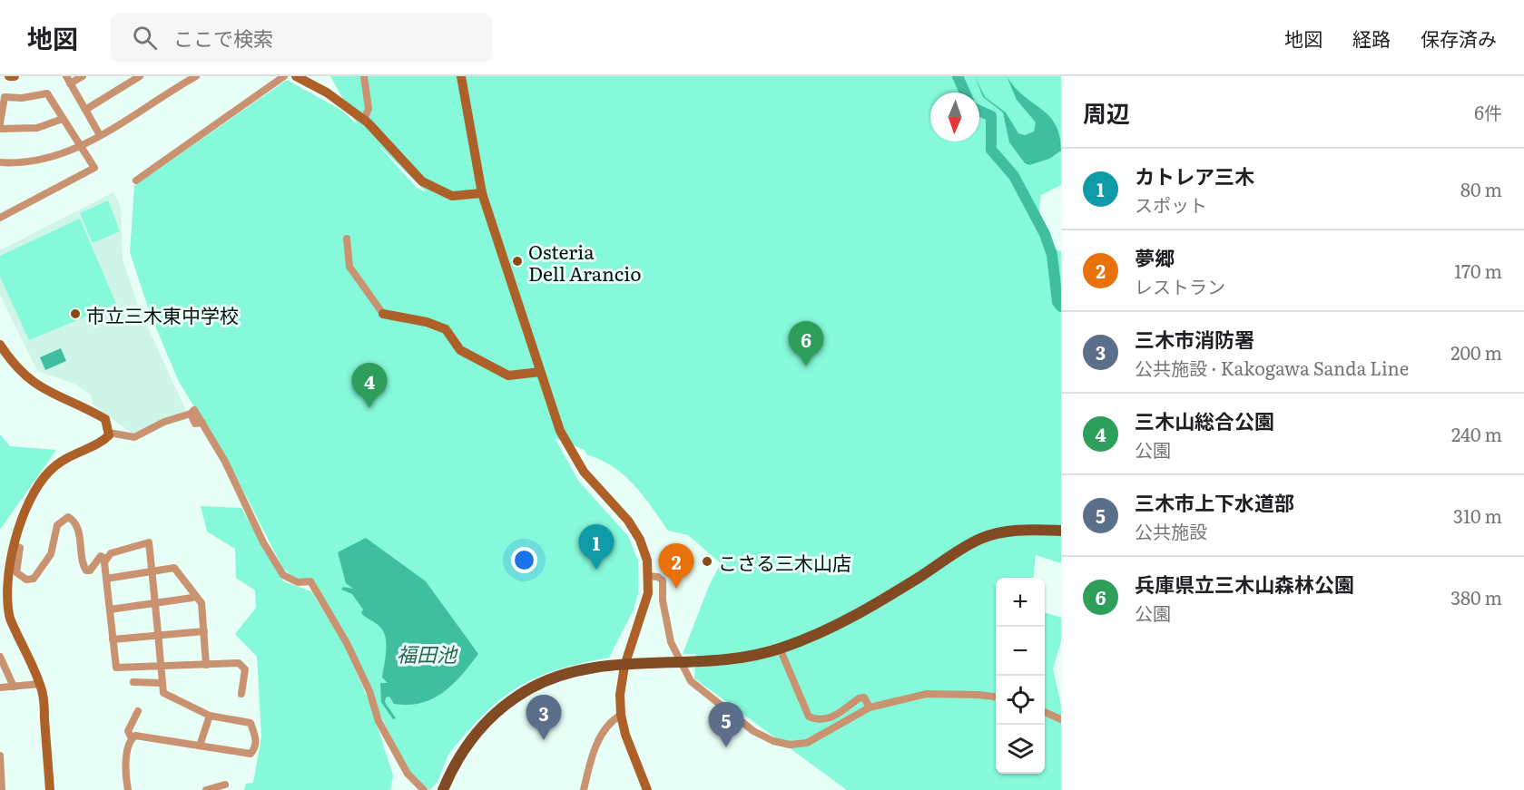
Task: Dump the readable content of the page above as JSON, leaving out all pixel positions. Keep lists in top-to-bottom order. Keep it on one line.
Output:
{"water":["福田池"],"places":["Osteria Dell Arancio","市立三木東中学校","こさる三木山店"],"north":"bottom","page":{"header":"地図","search":"ここで検索","nav":["地図","経路","保存済み"],"heading":["周辺","6件"],"list":[{"mark":"1","name":"カトレア三木","note":"スポット","value":"80 m"},{"mark":"2","name":"夢郷","note":"レストラン","value":"170 m"},{"mark":"3","name":"三木市消防署","note":"公共施設 · Kakogawa Sanda Line","value":"200 m"},{"mark":"4","name":"三木山総合公園","note":"公園","value":"240 m"},{"mark":"5","name":"三木市上下水道部","note":"公共施設","value":"310 m"},{"mark":"6","name":"兵庫県立三木山森林公園","note":"公園","value":"380 m"}],"pins":["6","4","1","2","3","5"],"map_buttons":["+","−"]}}
